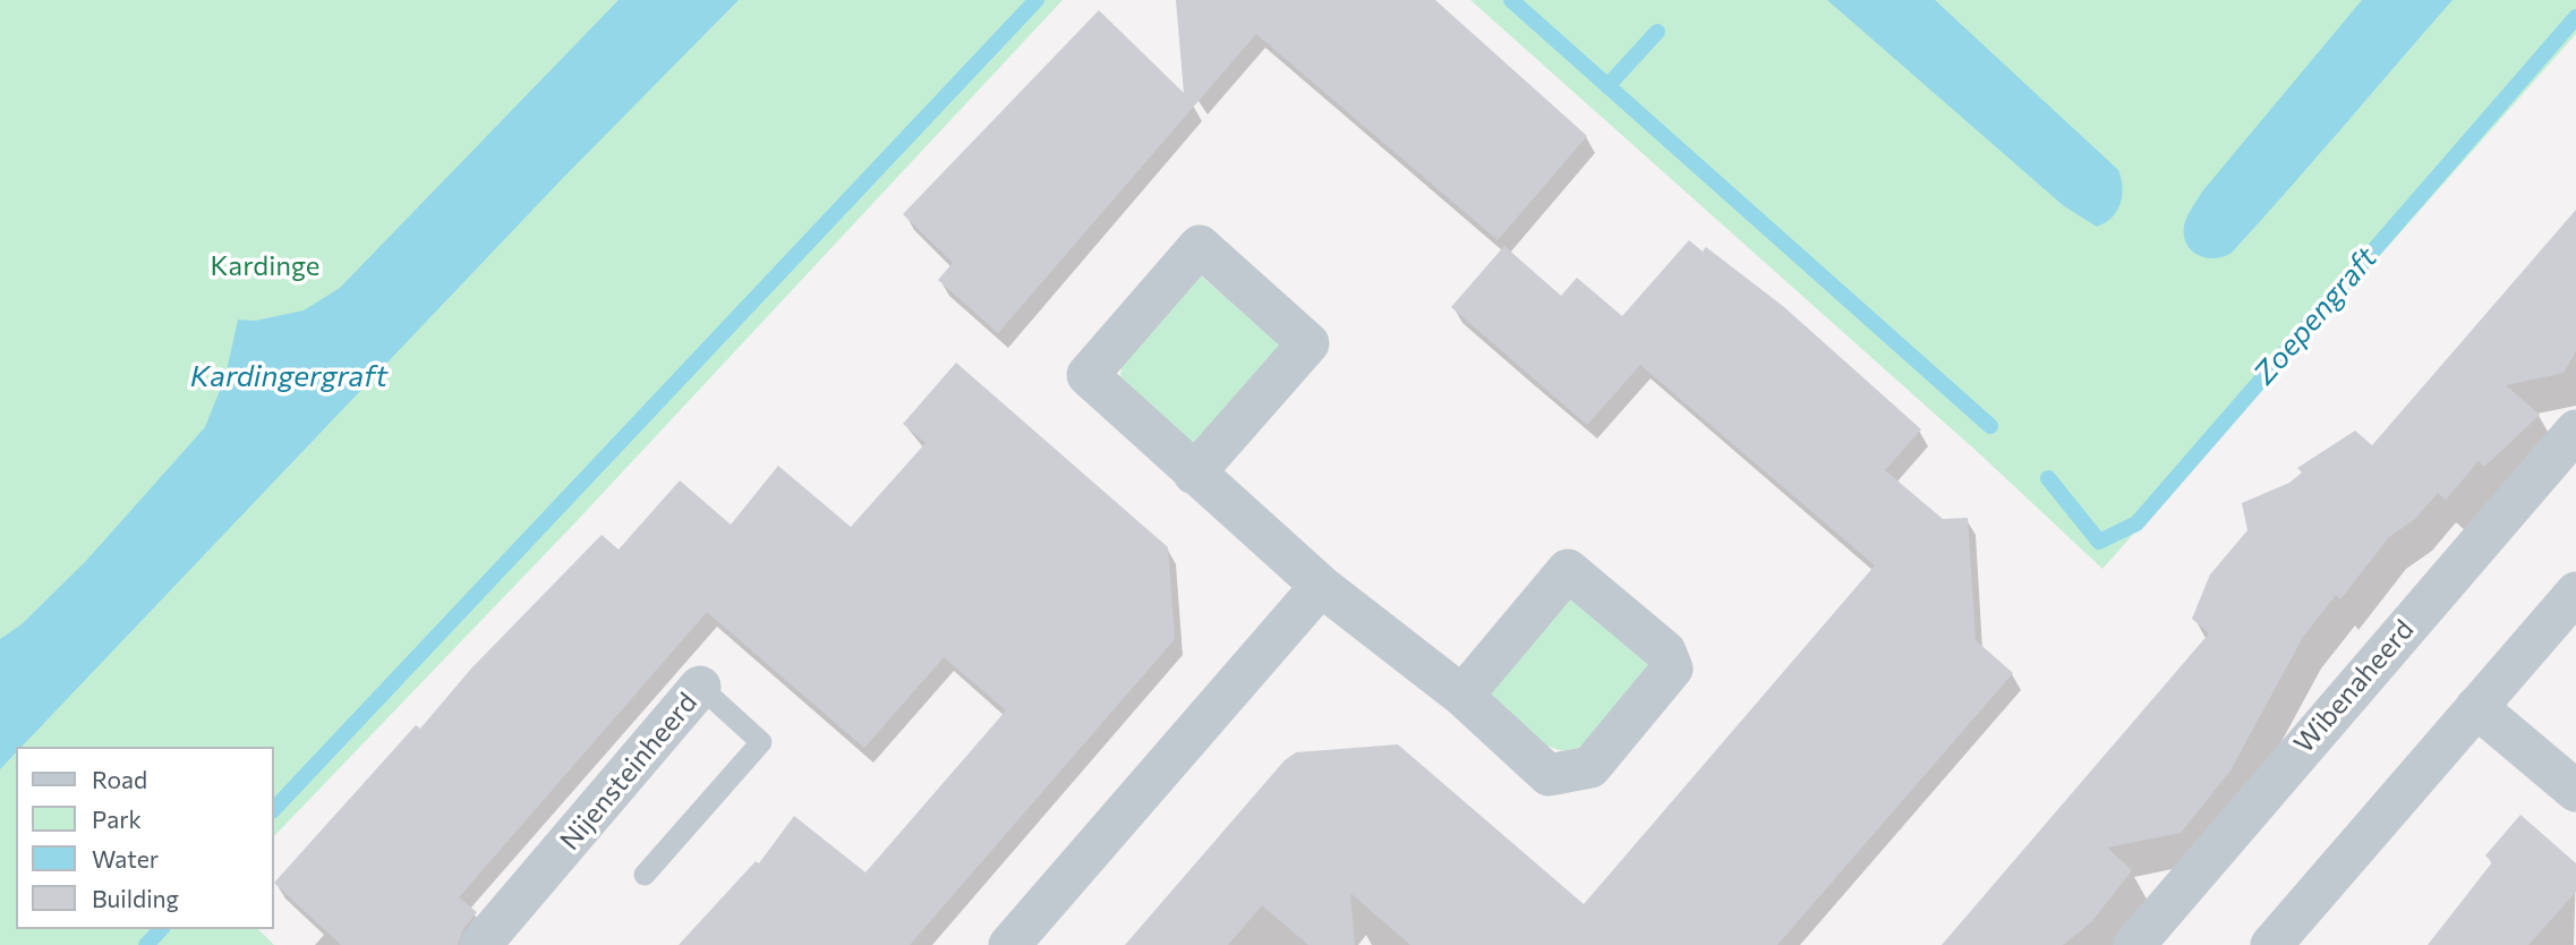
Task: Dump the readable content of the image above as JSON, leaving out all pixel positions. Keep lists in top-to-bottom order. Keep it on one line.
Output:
{"streets":{"street":["Wibenaheerd","Nijensteinheerd"]},"water":["Zoepengraft","Kardingergraft"],"parks":["Kardinge"],"legend":["Road","Park","Water","Building"]}
